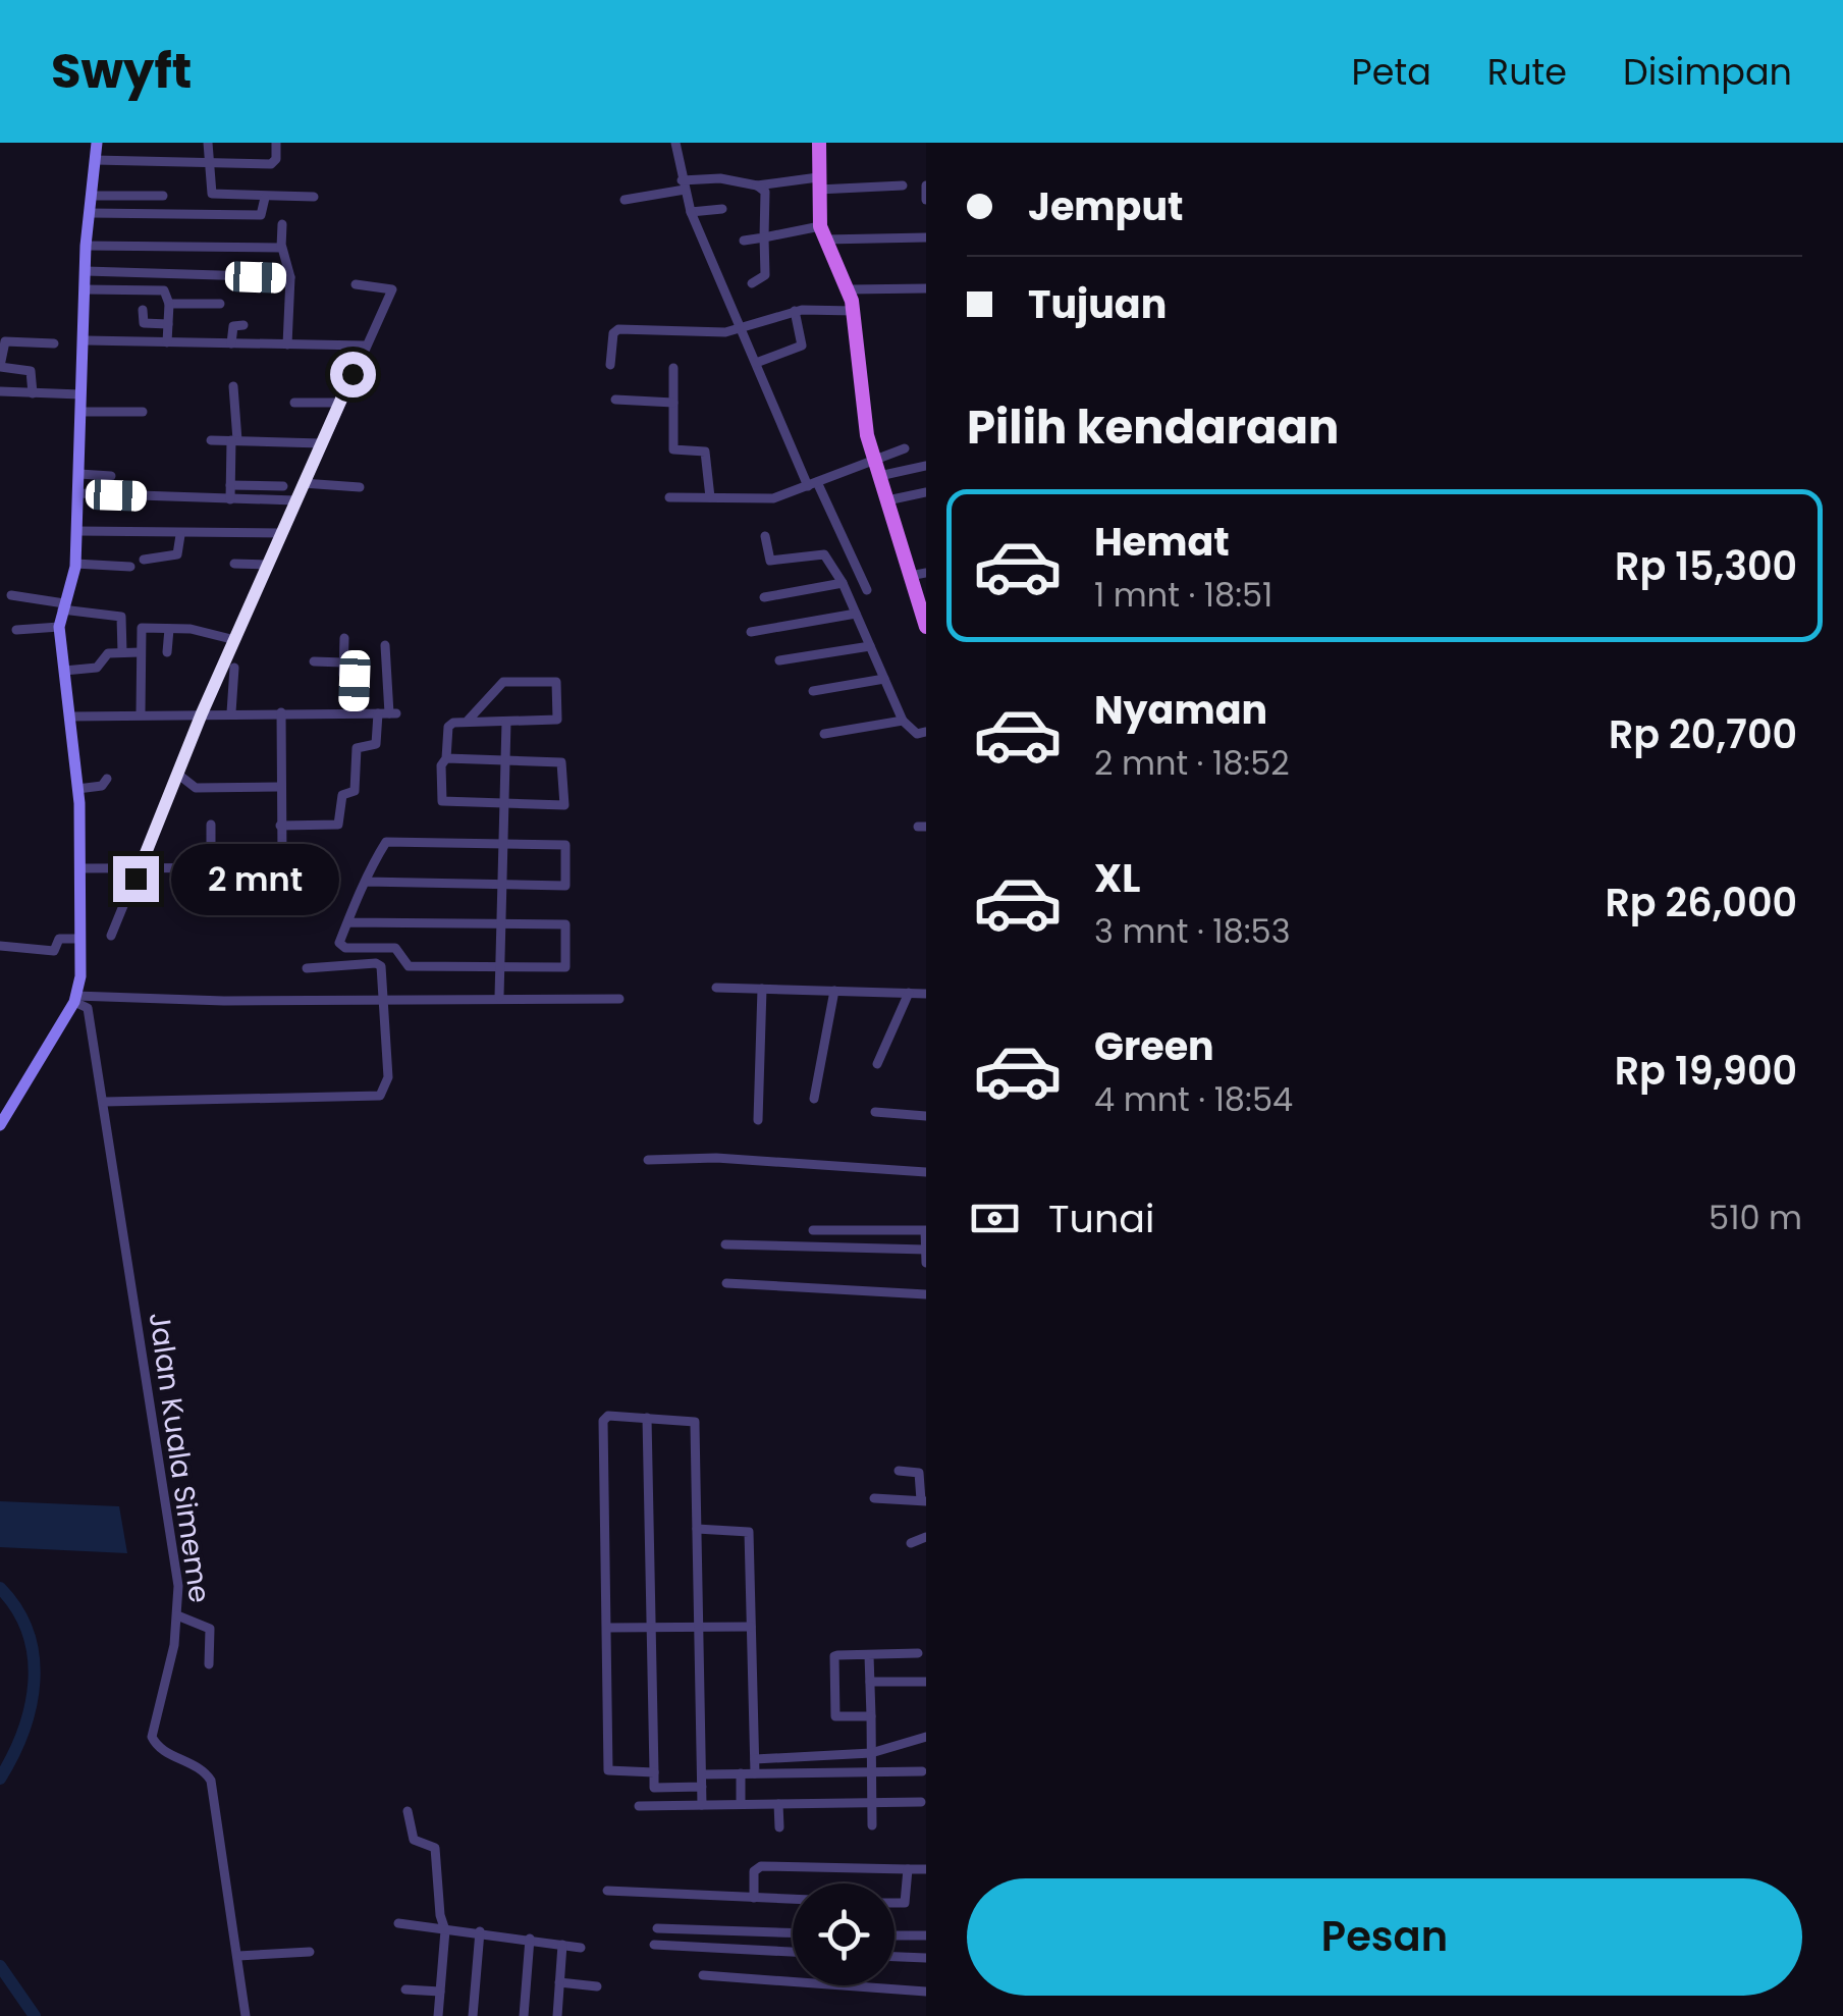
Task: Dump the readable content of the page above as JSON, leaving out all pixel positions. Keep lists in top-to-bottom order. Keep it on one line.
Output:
{"streets":{"street":["Jalan Kuala Simeme"]},"page":{"header":"Swyft","nav":["Peta","Rute","Disimpan"],"banner":["Jemput","Tujuan"],"heading":"Pilih kendaraan","list":[{"name":"Hemat","note":"1 mnt · 18:51","value":"Rp 15,300"},{"name":"Nyaman","note":"2 mnt · 18:52","value":"Rp 20,700"},{"name":"XL","note":"3 mnt · 18:53","value":"Rp 26,000"},{"name":"Green","note":"4 mnt · 18:54","value":"Rp 19,900"}],"bubble":"2 mnt","pay":["Tunai","510 m"],"buttons":"Pesan"}}
